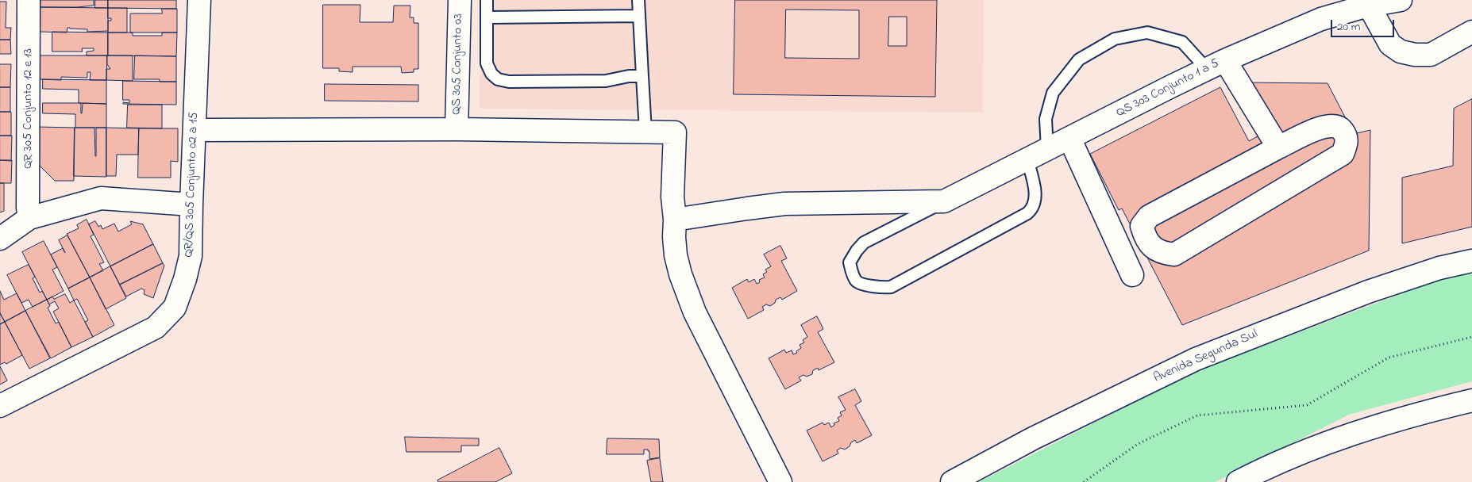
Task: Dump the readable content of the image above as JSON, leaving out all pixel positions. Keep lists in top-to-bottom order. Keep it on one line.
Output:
{"streets":{"street":["QS 305 Conjunto 03","QS 303 Conjunto 1 a 5","QR 305 Conjunto 12 e 13","QR/QS 305 Conjunto 02 a 15","Avenida Segunda Sul"]},"scale_bar":"20 m"}
